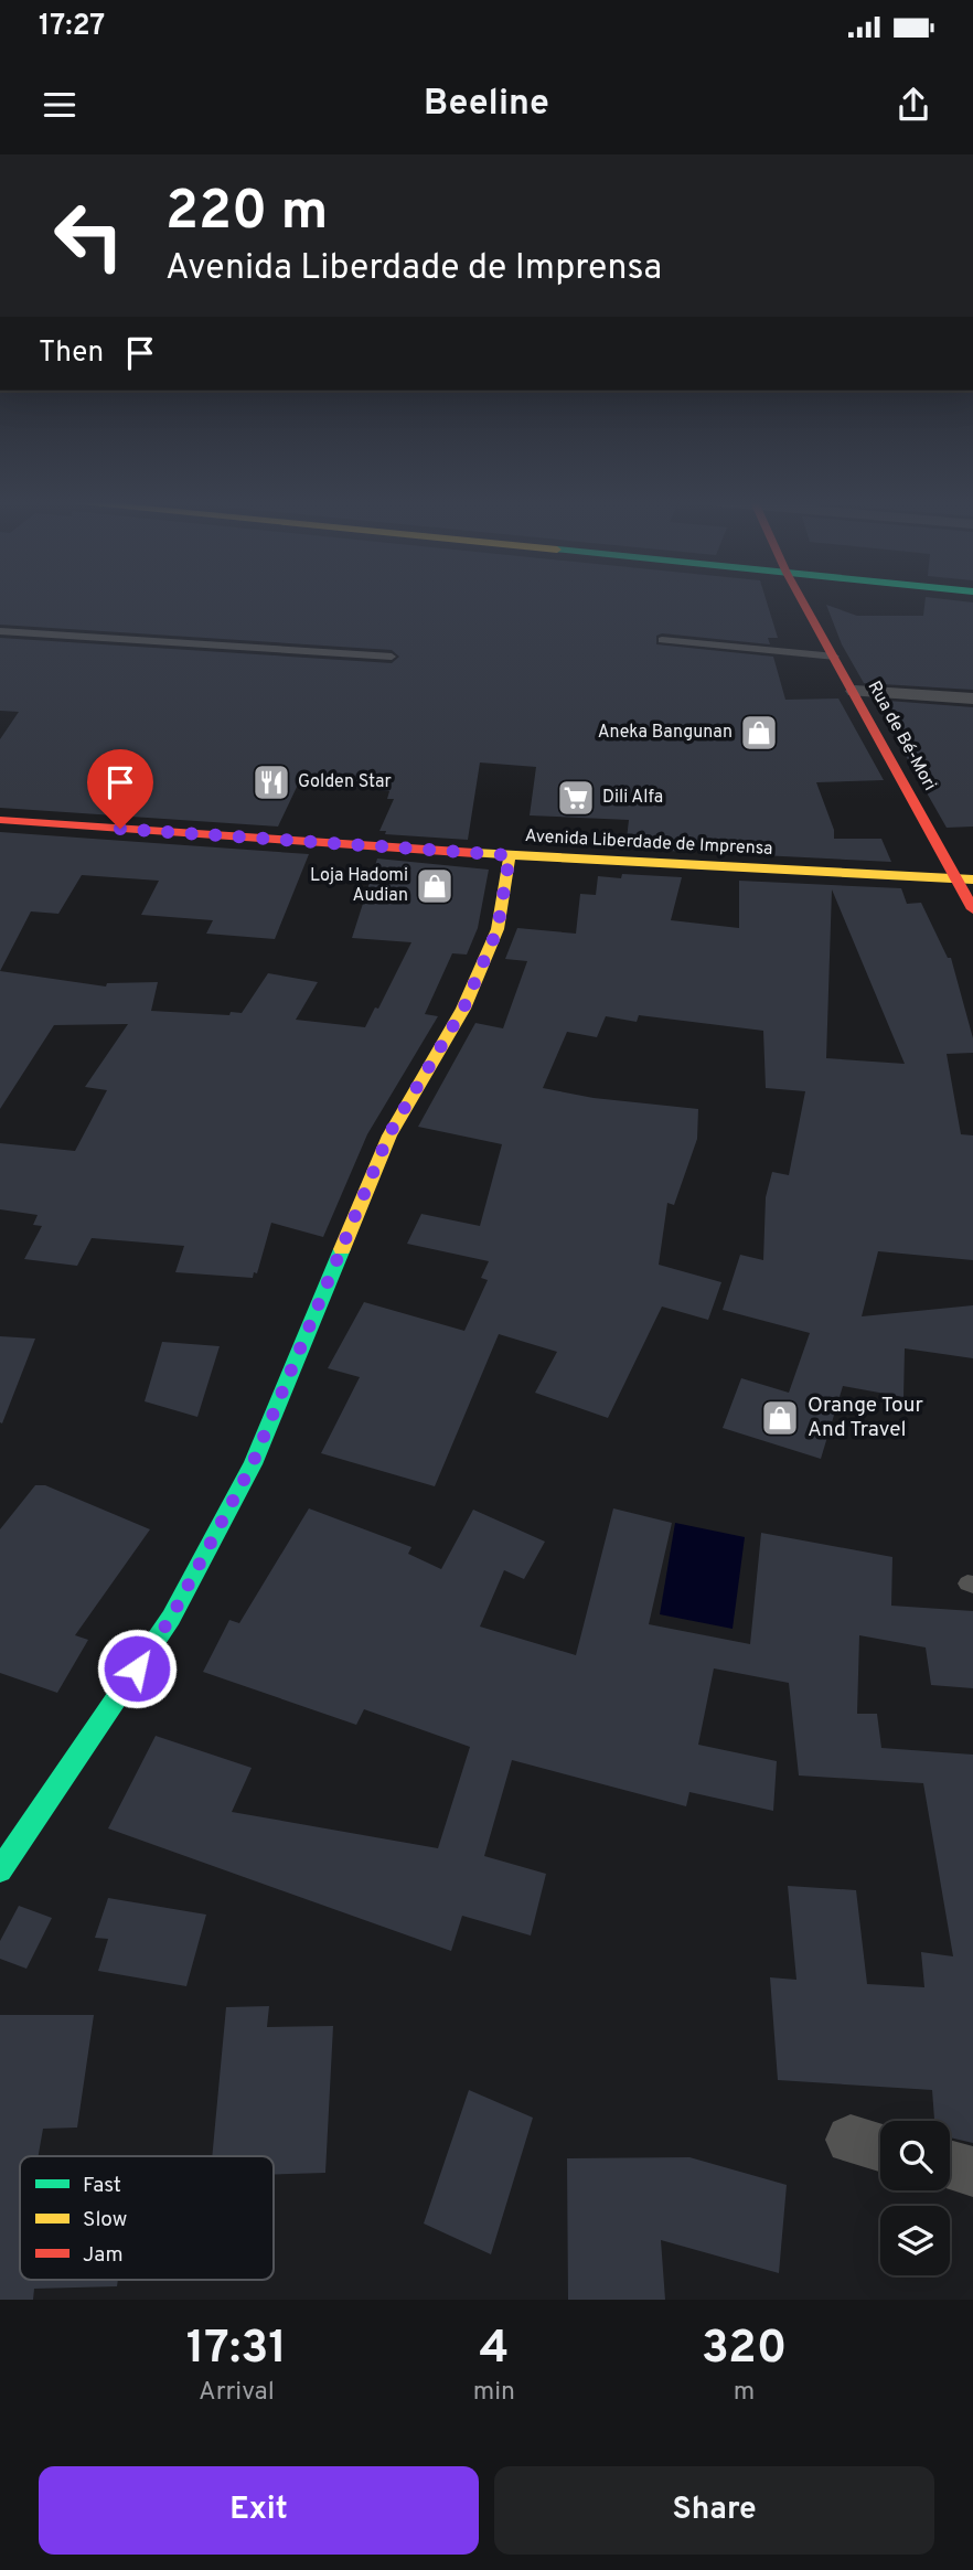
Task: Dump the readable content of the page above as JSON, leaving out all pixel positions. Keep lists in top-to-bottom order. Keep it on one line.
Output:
{"streets":{"main road":["Rua de Bé-Mori","Avenida Liberdade de Imprensa"]},"crossings":[["Rua de Bé-Mori","Avenida Liberdade de Imprensa"]],"places":{"shop":["Aneka Bangunan","Loja Hadomi Audian","Orange Tour And Travel"],"restaurant":["Golden Star"],"supermarket":["Dili Alfa"]},"legend":["Fast","Slow","Jam"],"page":{"status":"17:27","header":"Beeline","turn":["220 m","Avenida Liberdade de Imprensa"],"then":"Then","eta":["17:31","Arrival","4","min","320","m"],"buttons":["Exit","Share"]}}
